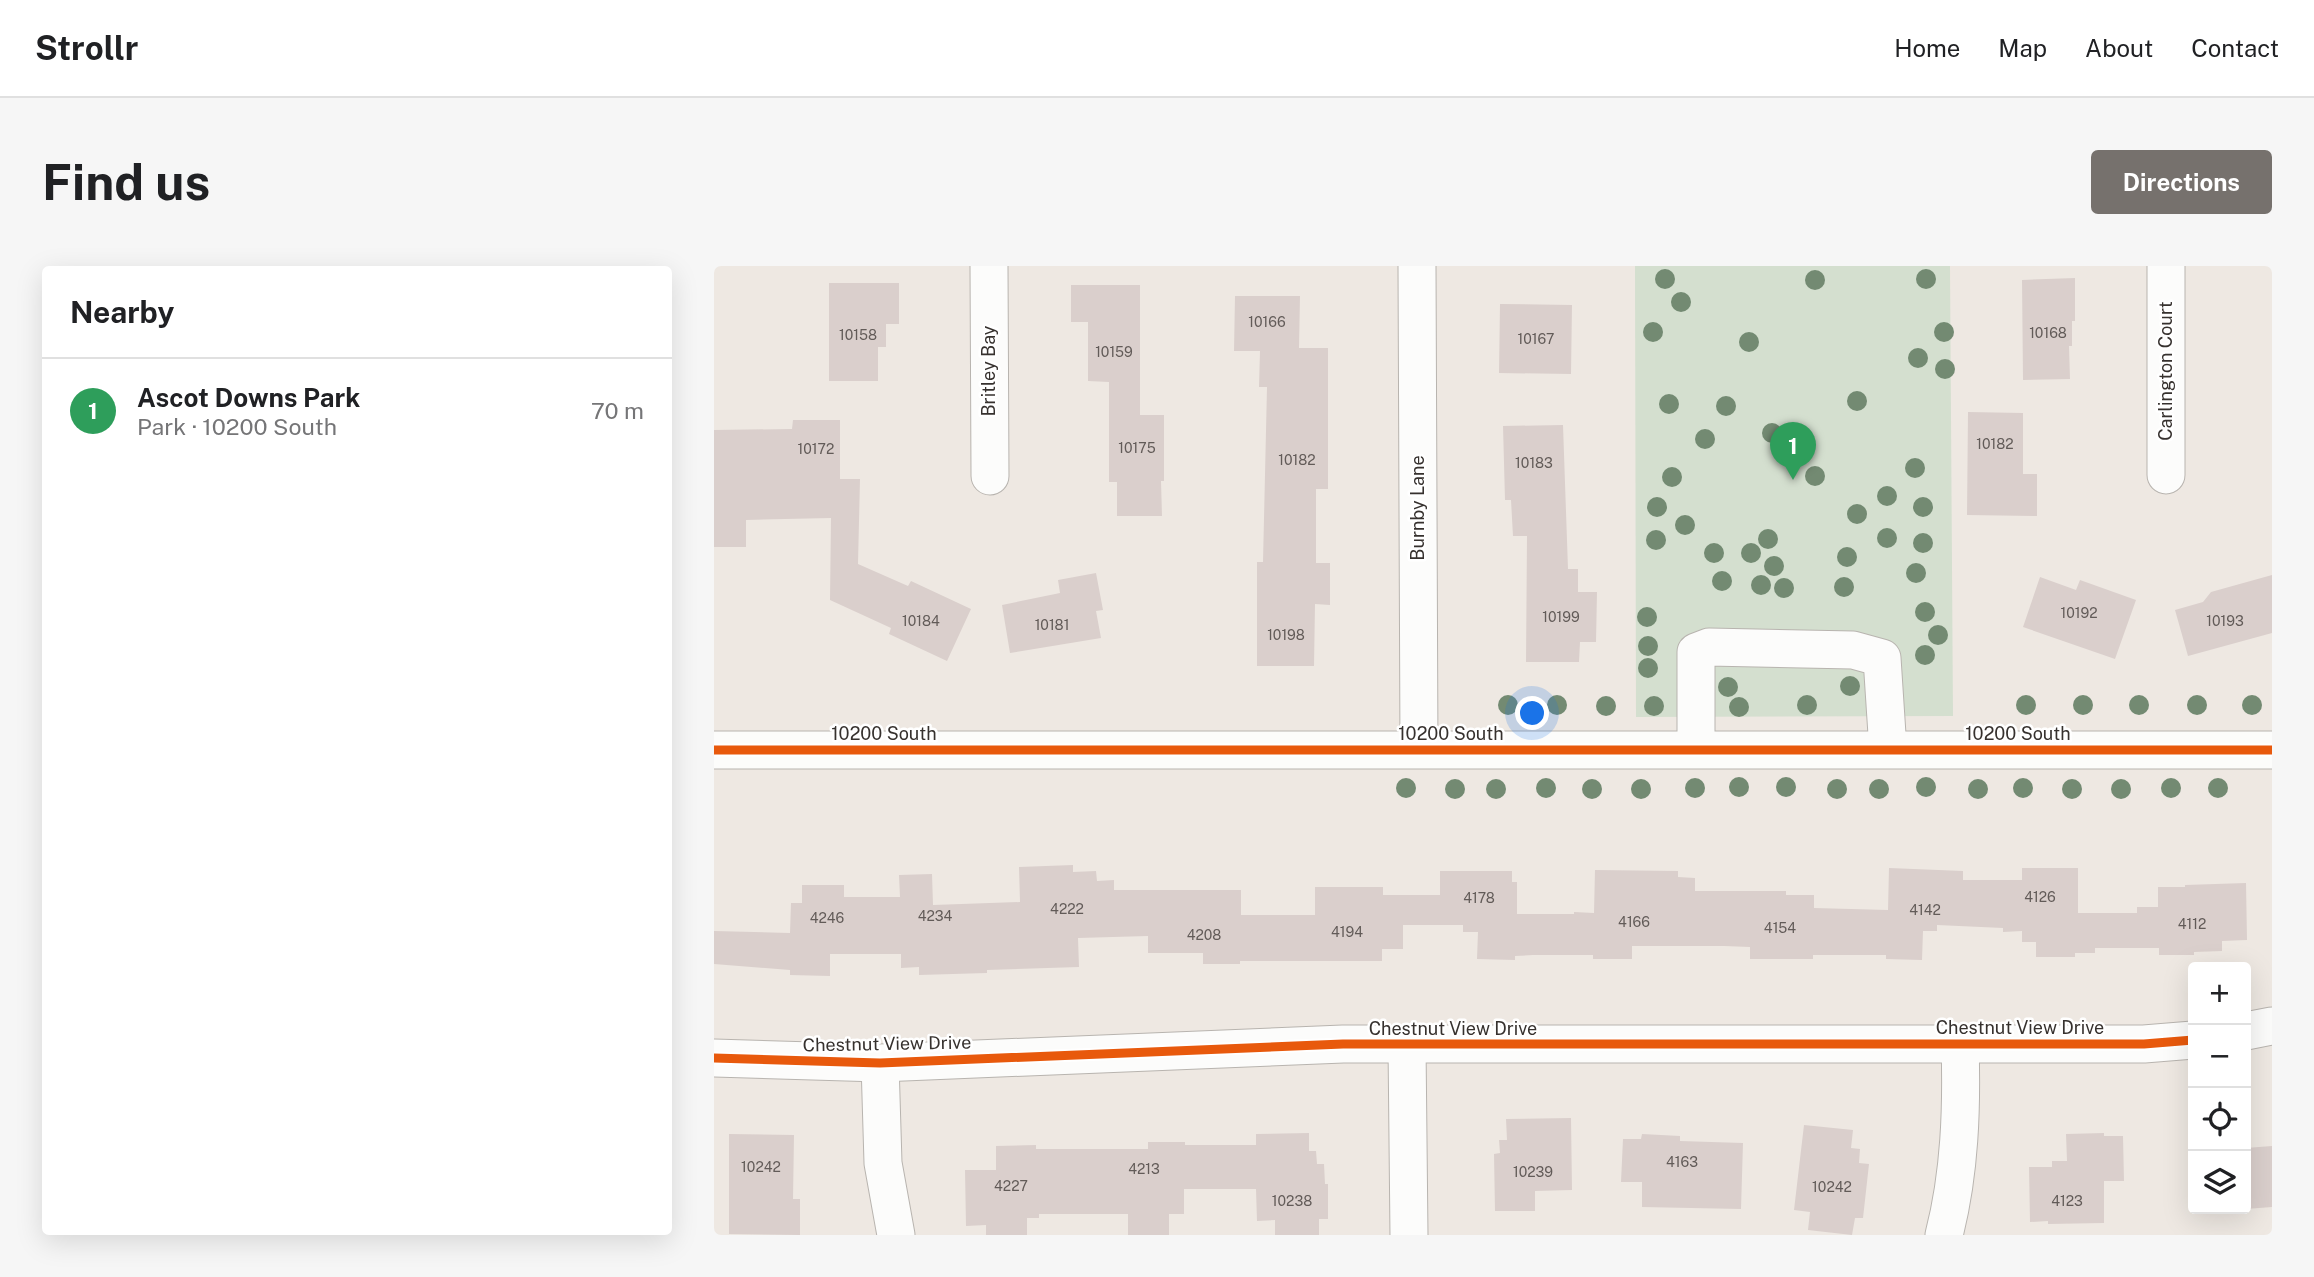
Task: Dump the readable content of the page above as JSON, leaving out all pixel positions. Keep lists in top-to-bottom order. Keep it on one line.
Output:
{"streets":{"street":["Britley Bay","Carlington Court","Burnby Lane","10200 South","Chestnut View Drive"]},"crossings":[["Burnby Lane","10200 South"]],"house_numbers":["10166","10168","10158","10167","10159","10182","10175","10172","10182","10183","10192","10199","10184","10193","10181","10198","4126","4178","4222","4142","4234","4246","4166","4112","4154","4194","4208","4163","10242","4213","10239","4227","10242","10238","4123"],"page":{"header":"Strollr","nav":["Home","Map","About","Contact"],"buttons":"Directions","title":"Find us","heading":"Nearby","list":[{"mark":"1","name":"Ascot Downs Park","note":"Park · 10200 South","value":"70 m"}],"pins":"1","map_buttons":["+","−"]}}
